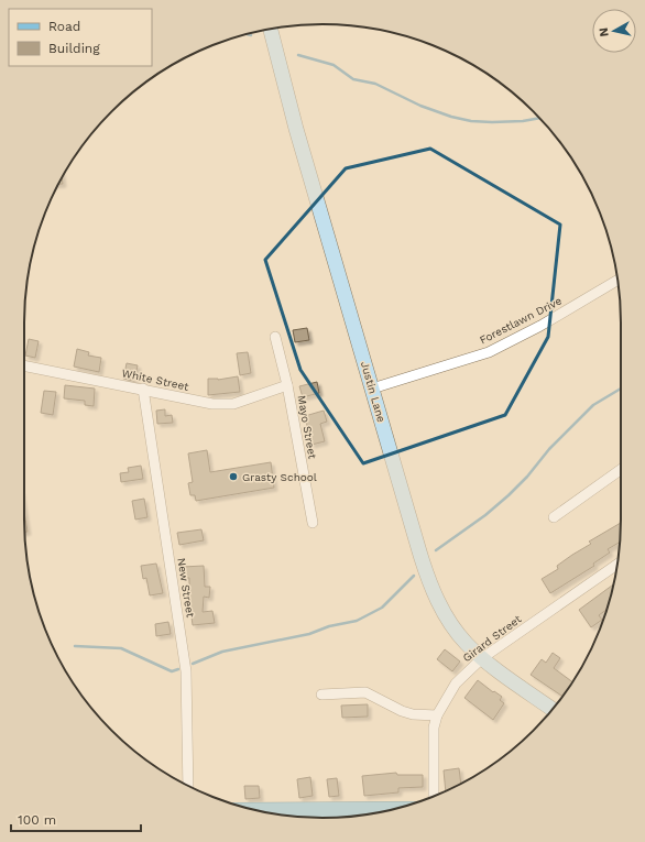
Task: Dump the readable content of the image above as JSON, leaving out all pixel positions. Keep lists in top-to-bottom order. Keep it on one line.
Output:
{"streets":{"main road":["Justin Lane"],"street":["Forestlawn Drive","White Street","Mayo Street","New Street","Girard Street"]},"crossings":[["Forestlawn Drive","Justin Lane"],["White Street","Mayo Street"],["White Street","New Street"],["Justin Lane","Girard Street"]],"places":["Grasty School"],"legend":["Road","Building"],"scale_bar":"100 m","north":"left"}
